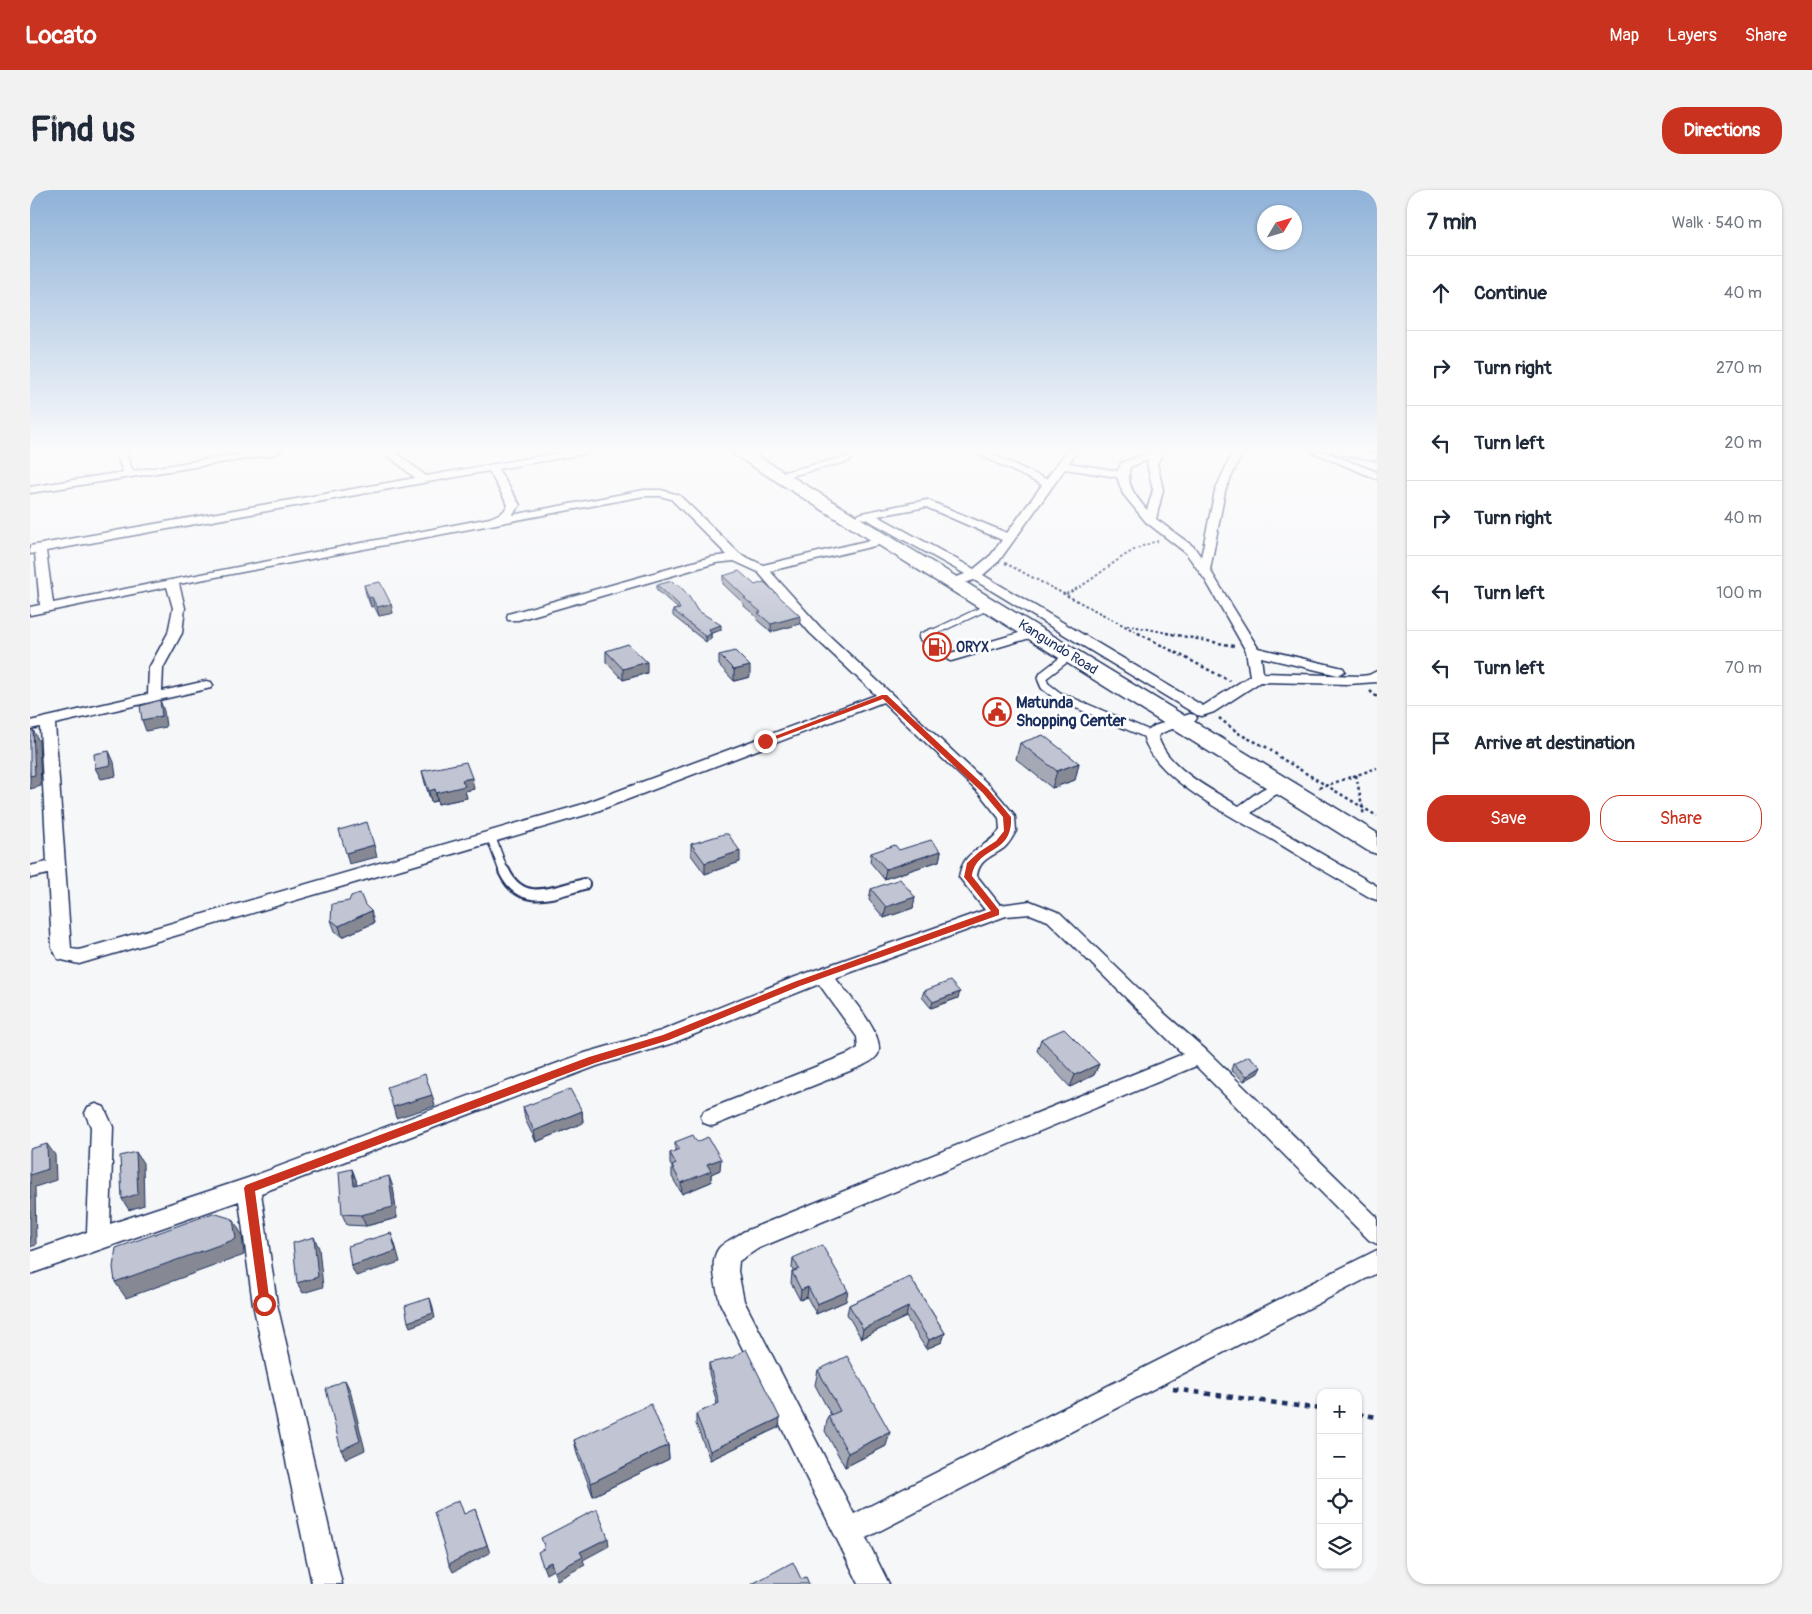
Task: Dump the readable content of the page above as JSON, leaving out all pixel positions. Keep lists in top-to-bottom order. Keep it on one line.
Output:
{"streets":{"highway":["Kangundo Road"]},"places":{"fuel station":["ORYX"],"public building":["Matunda Shopping Center"]},"north":"top right","page":{"header":"Locato","nav":["Map","Layers","Share"],"buttons":["Directions",["Save","Share"]],"title":"Find us","heading":["7 min","Walk · 540 m"],"list":[["Continue","40 m"],["Turn right","270 m"],["Turn left","20 m"],["Turn right","40 m"],["Turn left","100 m"],["Turn left","70 m"],"Arrive at destination"],"map_buttons":["+","−"]}}
